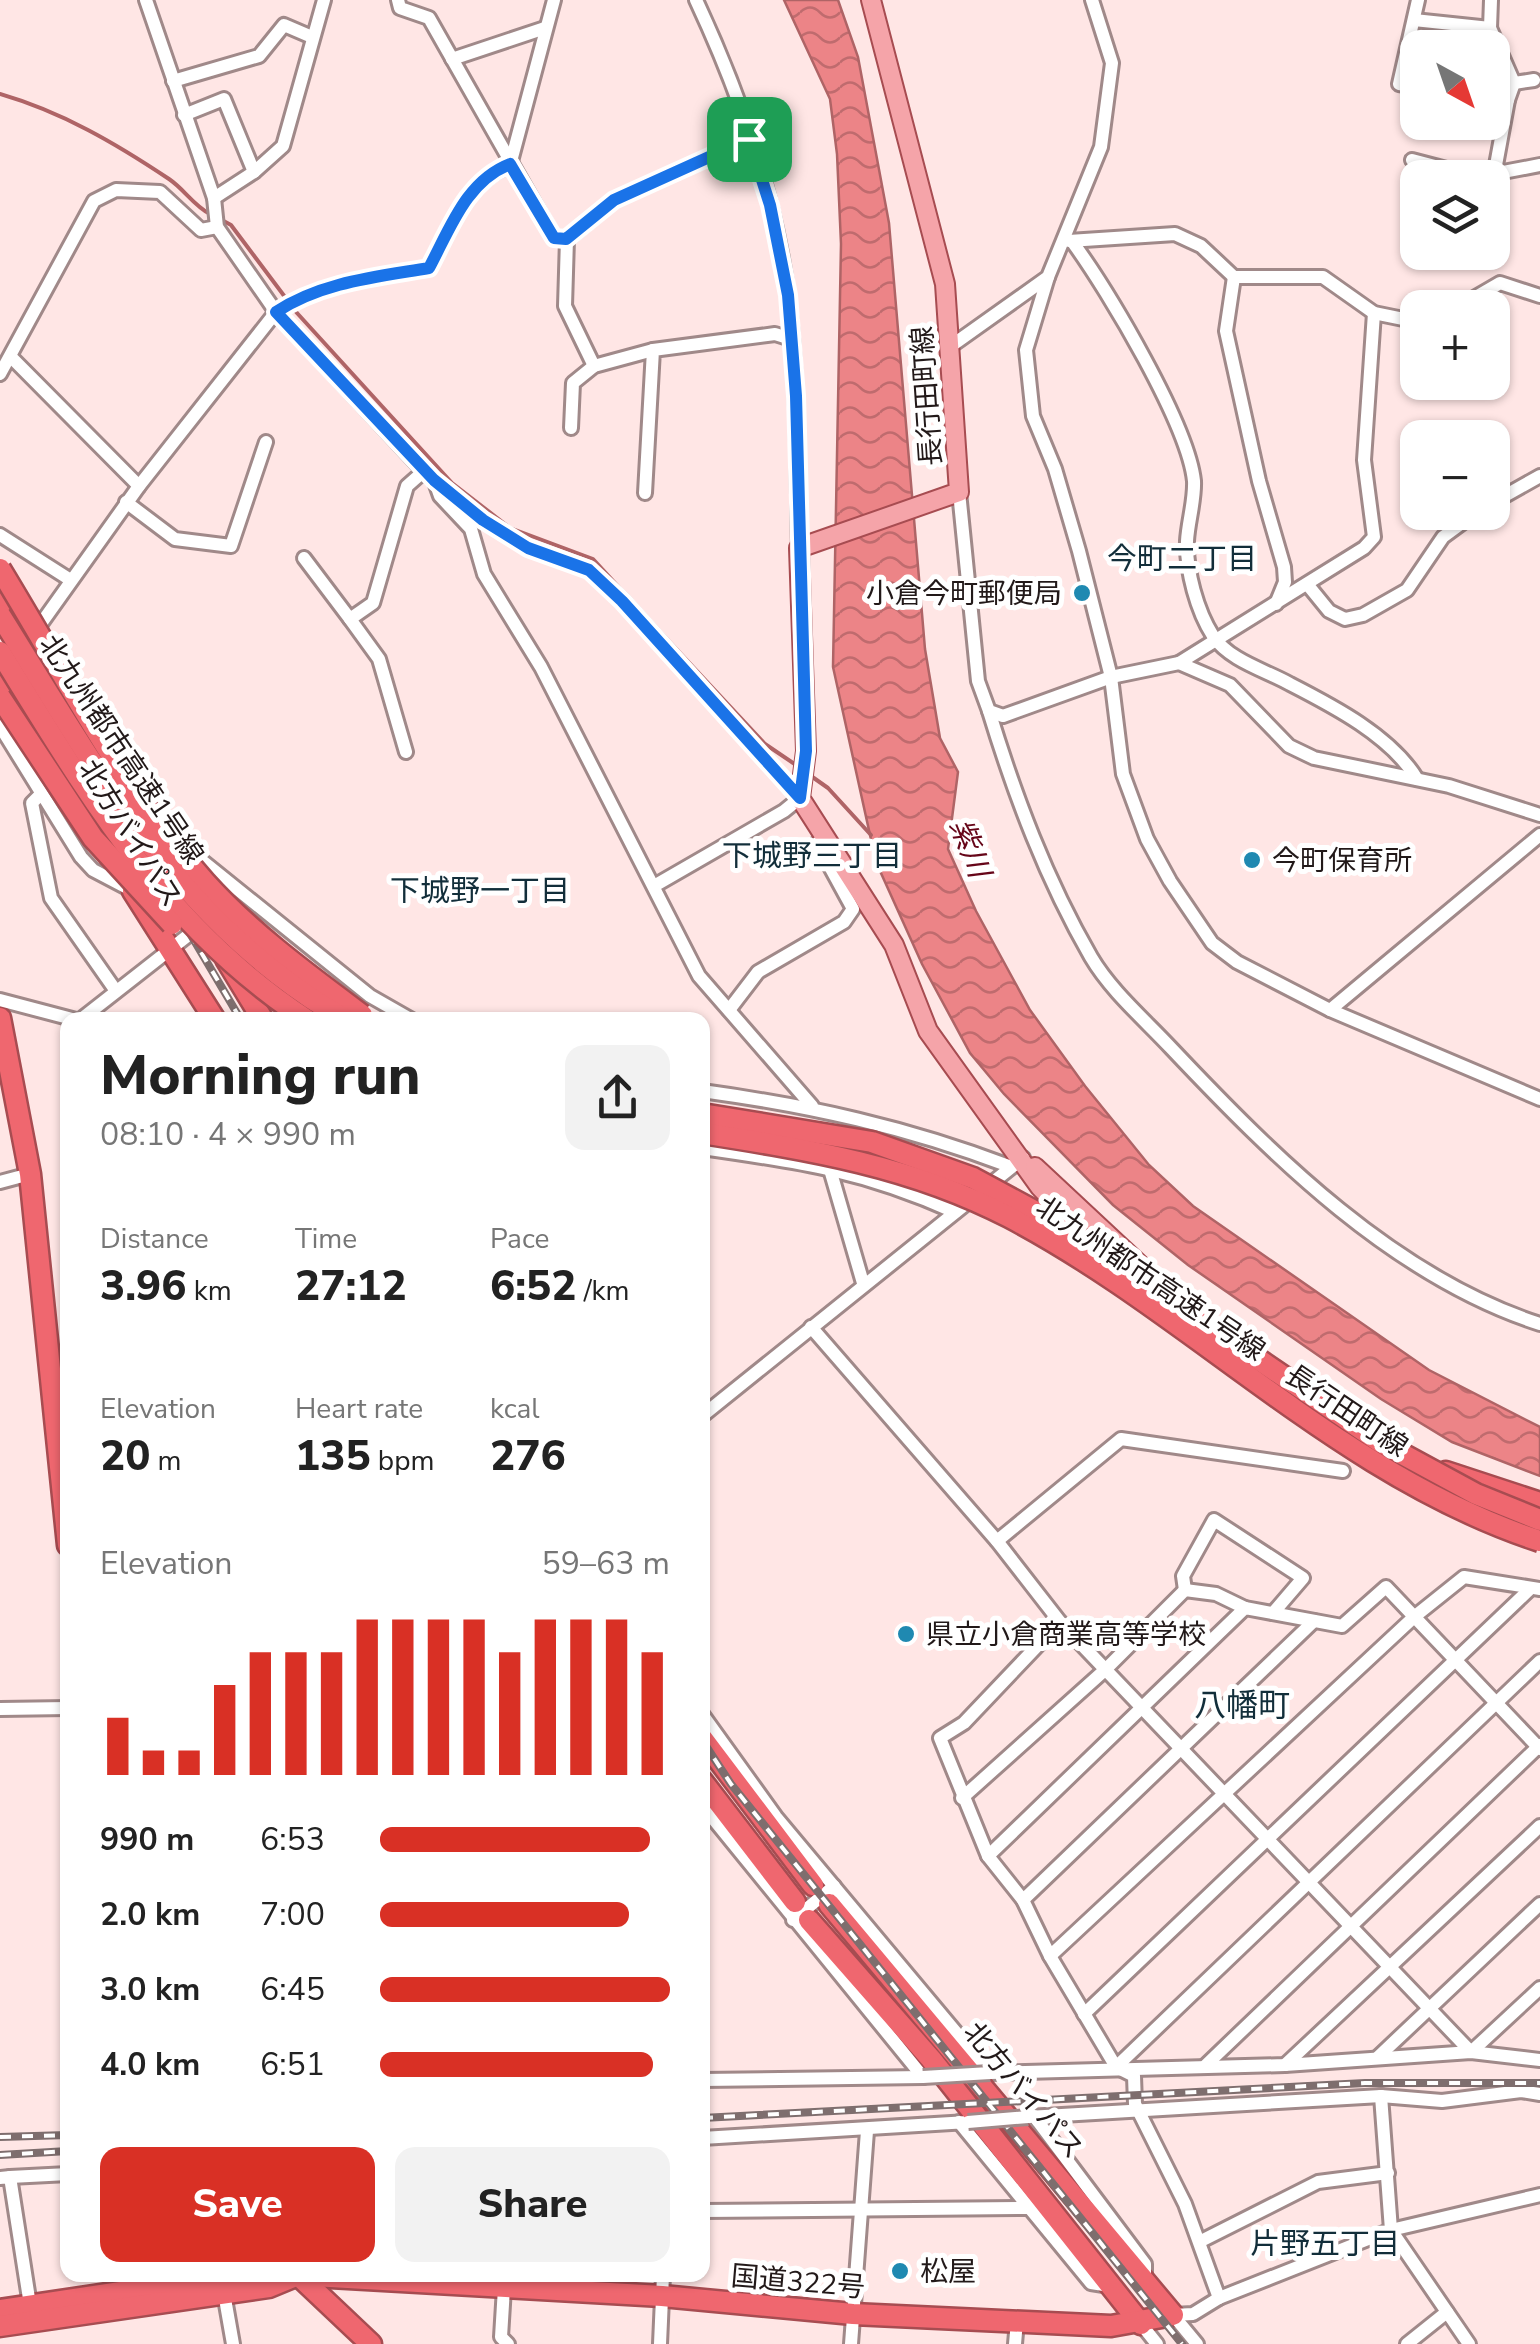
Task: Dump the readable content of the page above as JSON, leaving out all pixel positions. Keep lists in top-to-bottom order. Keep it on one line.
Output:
{"streets":{"highway":["北九州都市高速1号線","北方バイパス","国道322号"],"main road":["長行田町線"]},"crossings":[["長行田町線","北九州都市高速1号線"],["北方バイパス","国道322号"]],"districts":["今町二丁目","下城野三丁目","下城野一丁目","八幡町","片野五丁目"],"water":["紫川"],"places":["小倉今町郵便局","今町保育所","県立小倉商業高等学校","松屋"],"north":"bottom right","page":{"map_buttons":["+","−"],"heading":["Morning run","08:10 · 4 × 990 m"],"stats":[["Distance","3.96 km"],["Time","27:12"],["Pace","6:52 /km"],["Elevation","20 m"],["Heart rate","135 bpm"],["kcal","276"]],"chart":["Elevation","59–63 m"],"list":[{"name":"990 m","note":"6:53"},{"name":"2.0 km","note":"7:00"},{"name":"3.0 km","note":"6:45"},{"name":"4.0 km","note":"6:51"}],"buttons":["Save","Share"]}}
